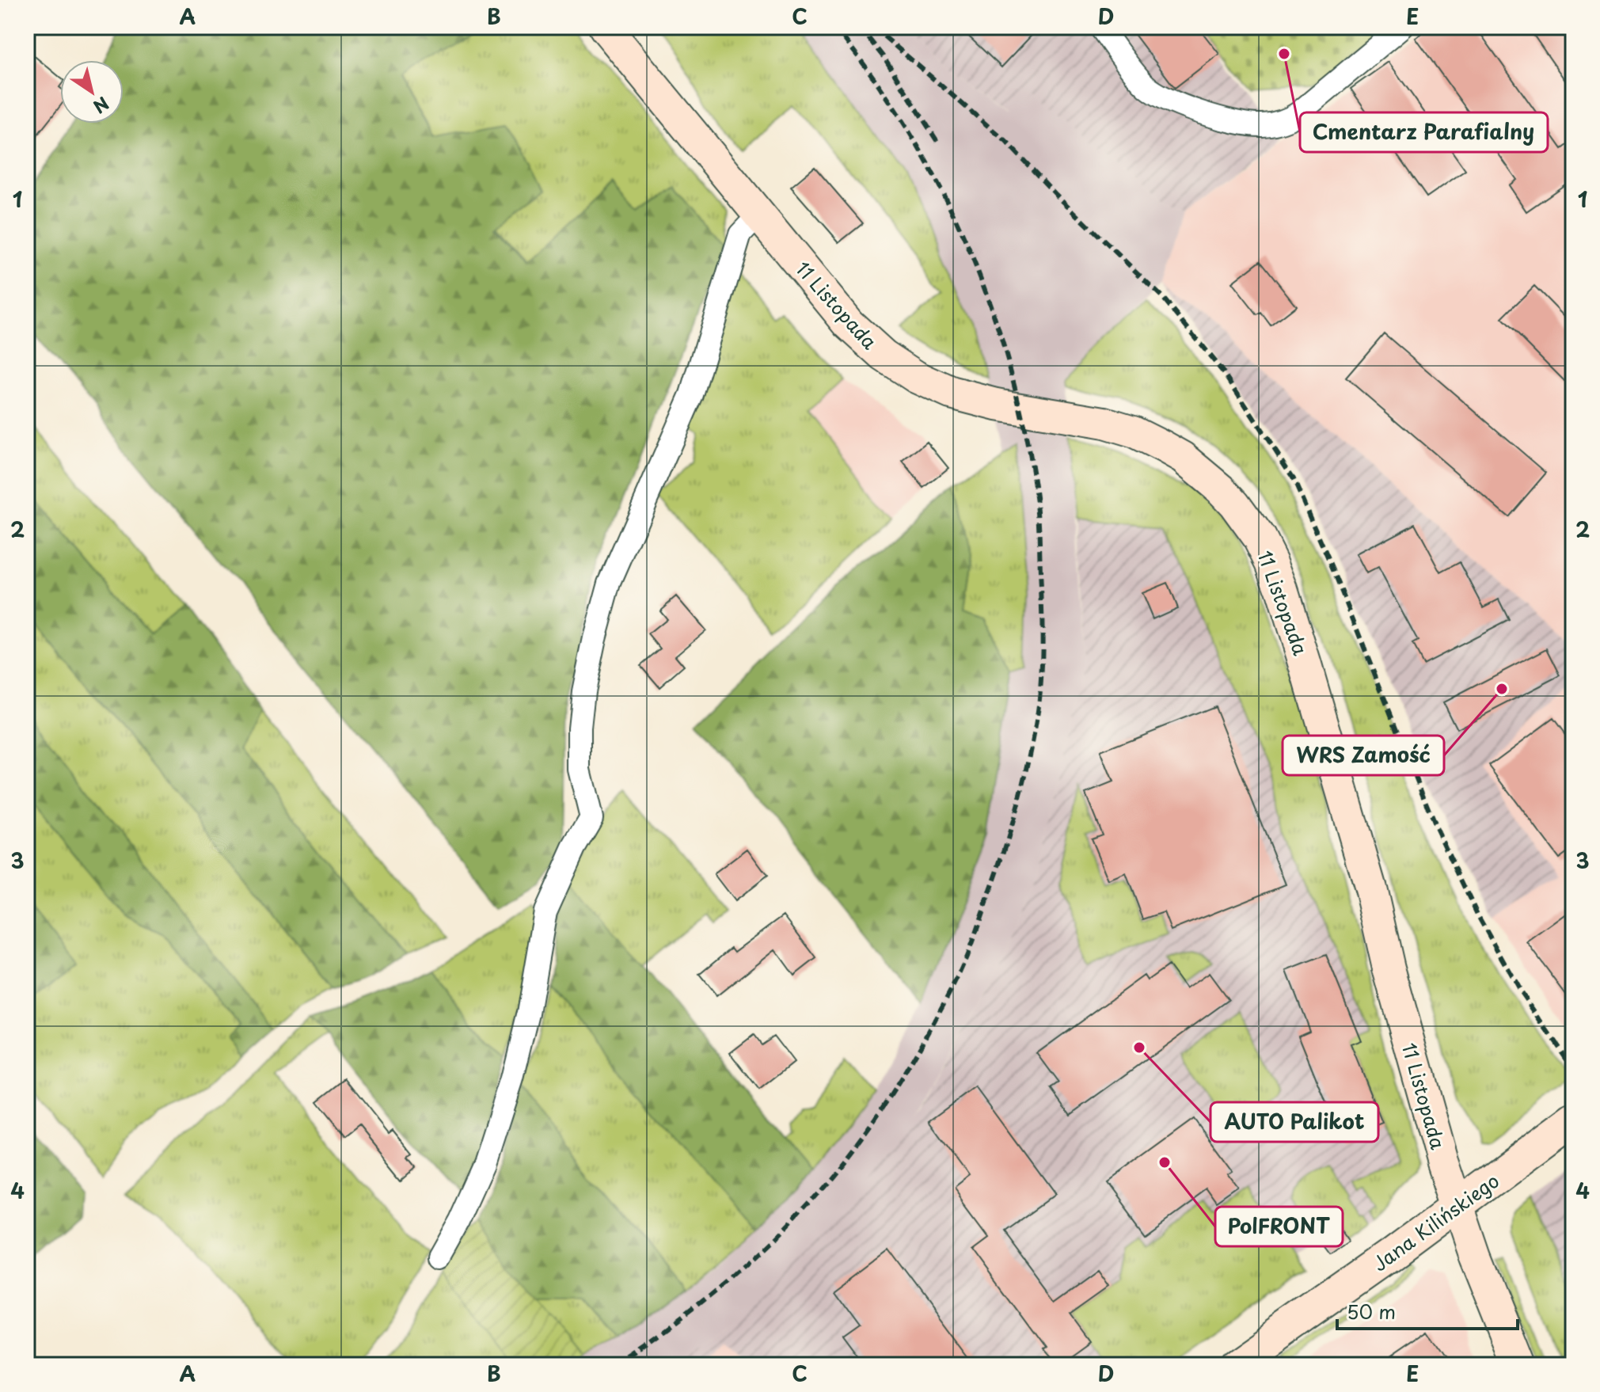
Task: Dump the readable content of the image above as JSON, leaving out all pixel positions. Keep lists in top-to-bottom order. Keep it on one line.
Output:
{"streets":{"street":["11 Listopada","Jana Kilińskiego"]},"crossings":[["11 Listopada","Jana Kilińskiego"]],"places":["Cmentarz Parafialny","WRS Zamość","AUTO Palikot","PolFRONT"],"scale_bar":"50 m","north":"bottom right","grid":{"columns":["A","B","C","D","E"],"rows":["1","2","3","4"]}}
